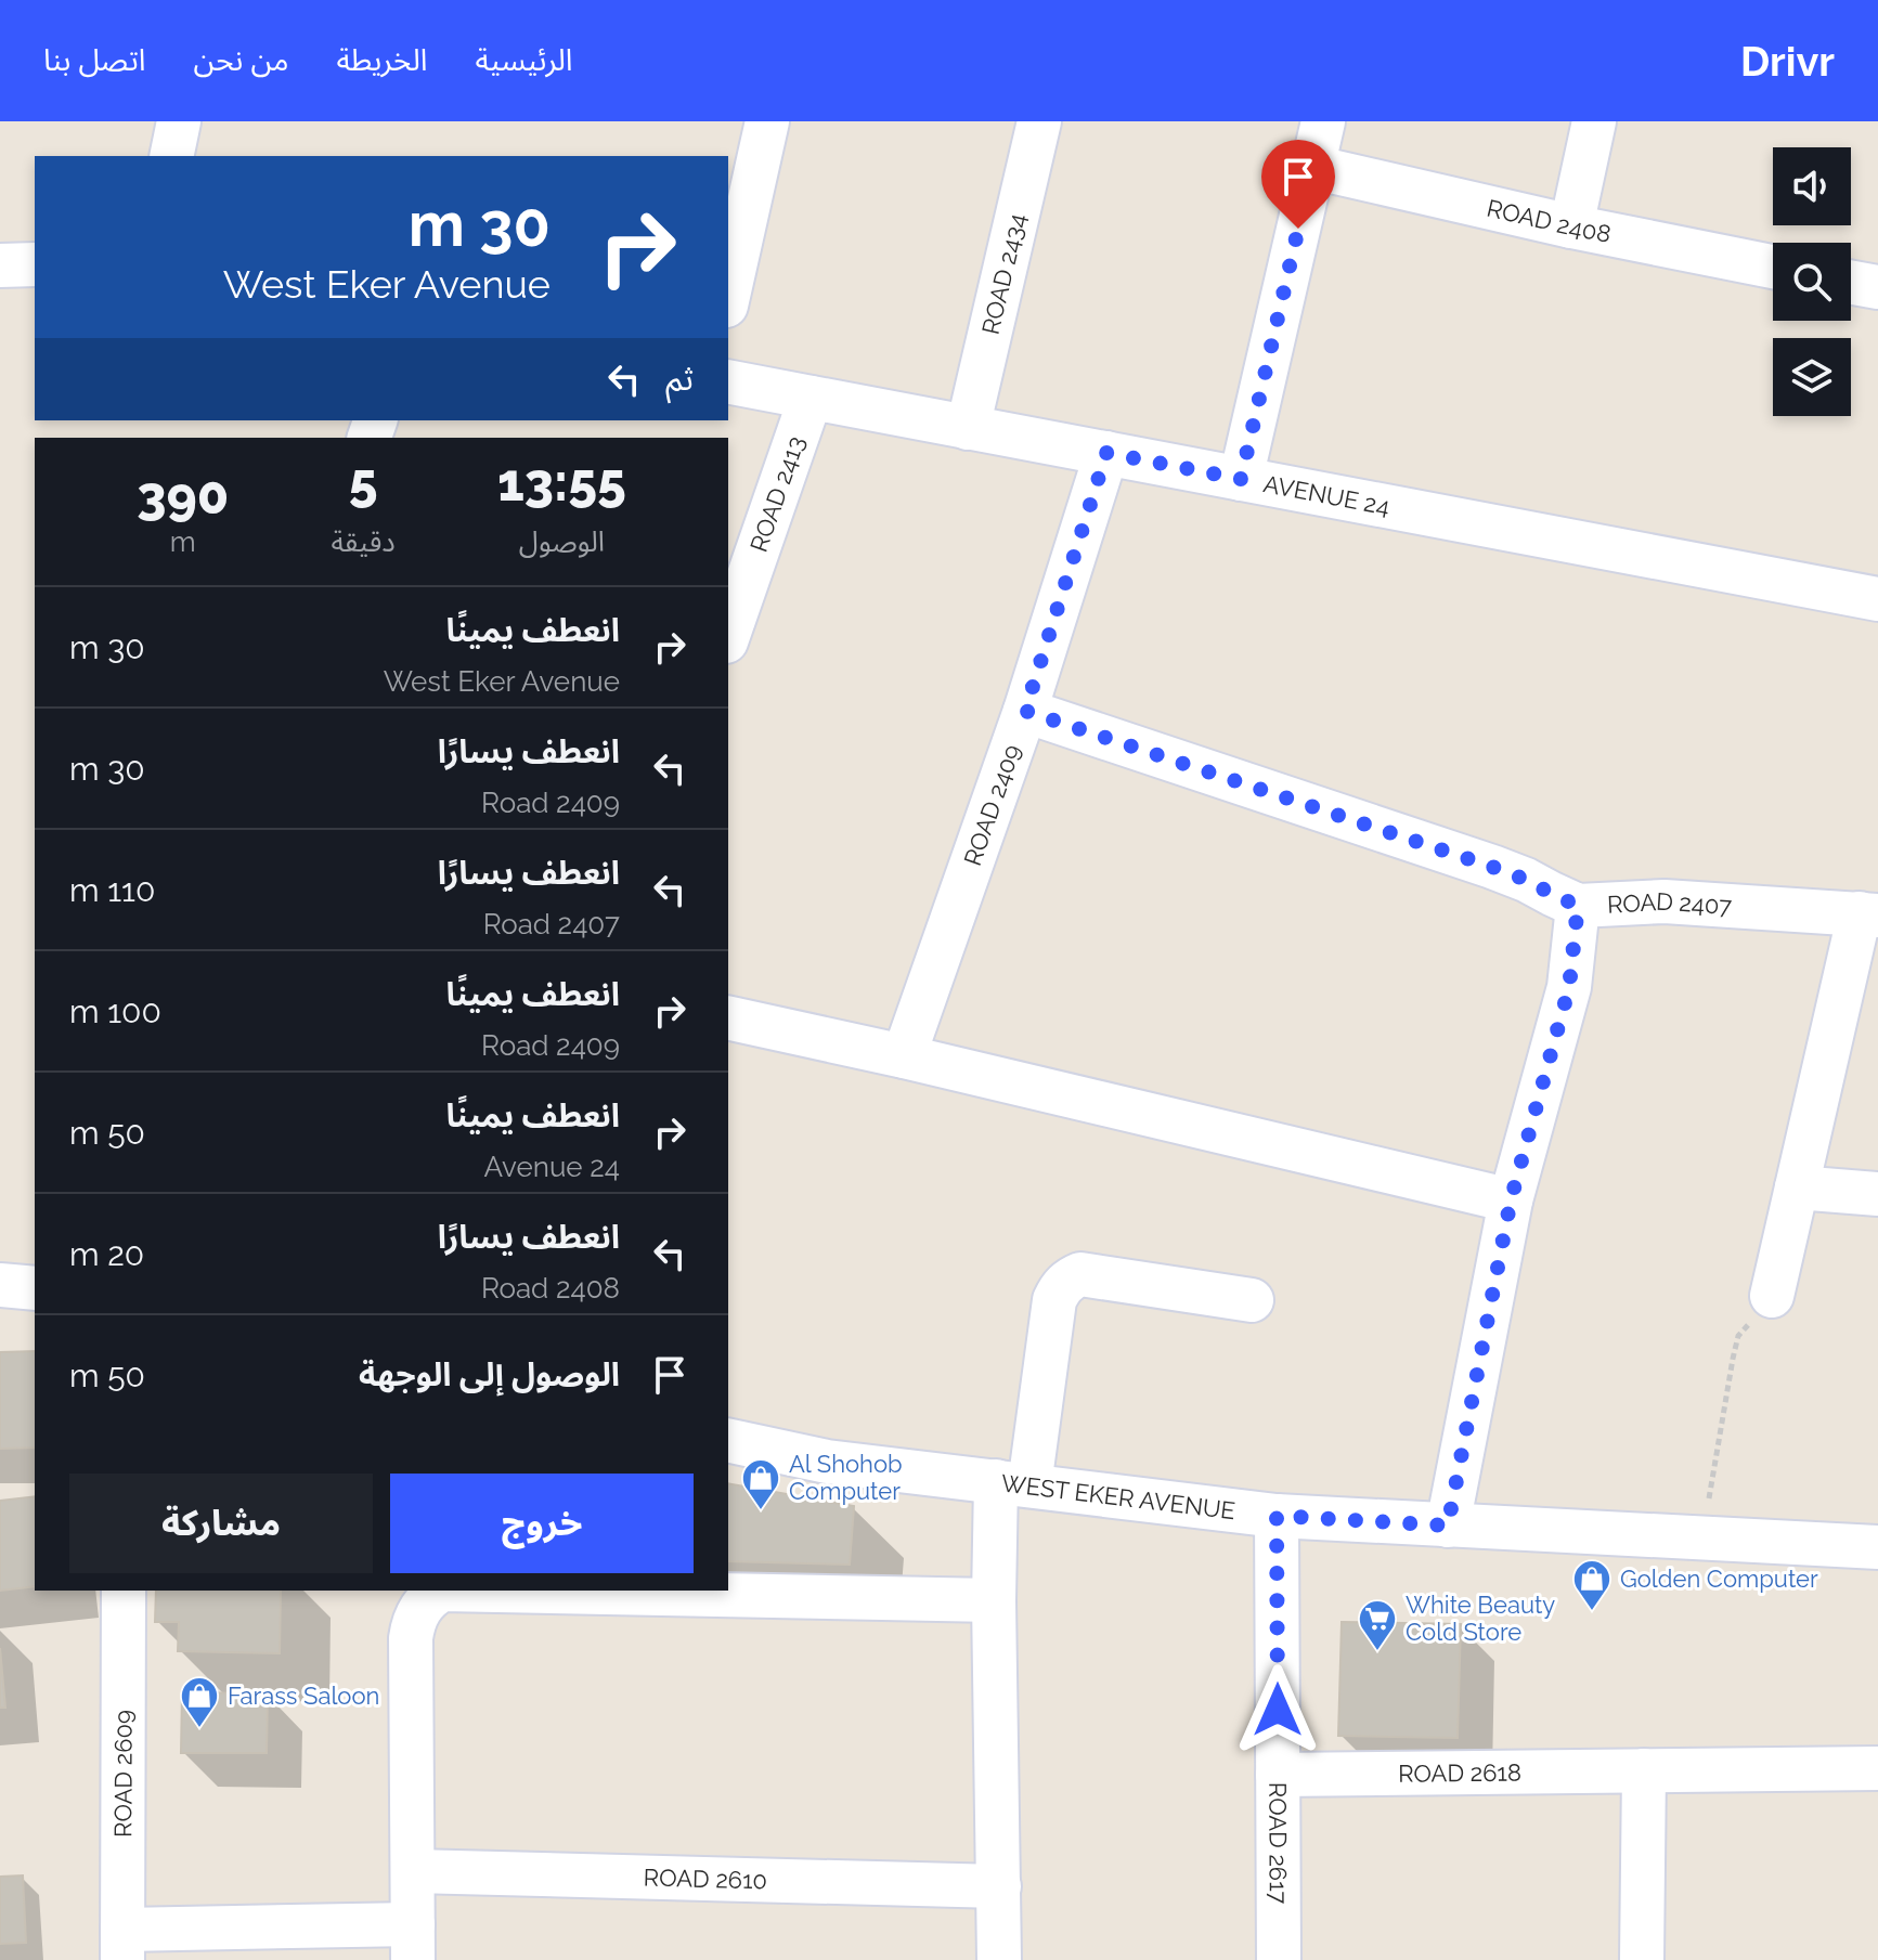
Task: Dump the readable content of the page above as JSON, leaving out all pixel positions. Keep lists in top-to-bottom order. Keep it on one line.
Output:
{"streets":{"street":["ROAD 2408","ROAD 2434","ROAD 2413","AVENUE 24","ROAD 2409","ROAD 2407","WEST EKER AVENUE","ROAD 2618","ROAD 2609","ROAD 2617","ROAD 2610"]},"crossings":[["ROAD 2434","AVENUE 24"],["ROAD 2413","AVENUE 24"],["AVENUE 24","ROAD 2409"],["ROAD 2409","ROAD 2407"],["WEST EKER AVENUE","ROAD 2617"],["ROAD 2618","ROAD 2617"]],"places":{"shop":["Al Shohob Computer","Golden Computer","Farass Saloon"],"supermarket":["White Beauty Cold Store"]},"page":{"header":"Drivr","nav":["الرئيسية","الخريطة","من نحن","اتصل بنا"],"turn":["30 m","West Eker Avenue"],"then":"ثم","eta":["13:55","الوصول","5","دقيقة","390","m"],"list":[{"name":"انعطف يمينًا","note":"West Eker Avenue","value":"30 m"},{"name":"انعطف يسارًا","note":"Road 2409","value":"30 m"},{"name":"انعطف يسارًا","note":"Road 2407","value":"110 m"},{"name":"انعطف يمينًا","note":"Road 2409","value":"100 m"},{"name":"انعطف يمينًا","note":"Avenue 24","value":"50 m"},{"name":"انعطف يسارًا","note":"Road 2408","value":"20 m"},{"name":"الوصول إلى الوجهة","value":"50 m"}],"buttons":["خروج","مشاركة"]}}
